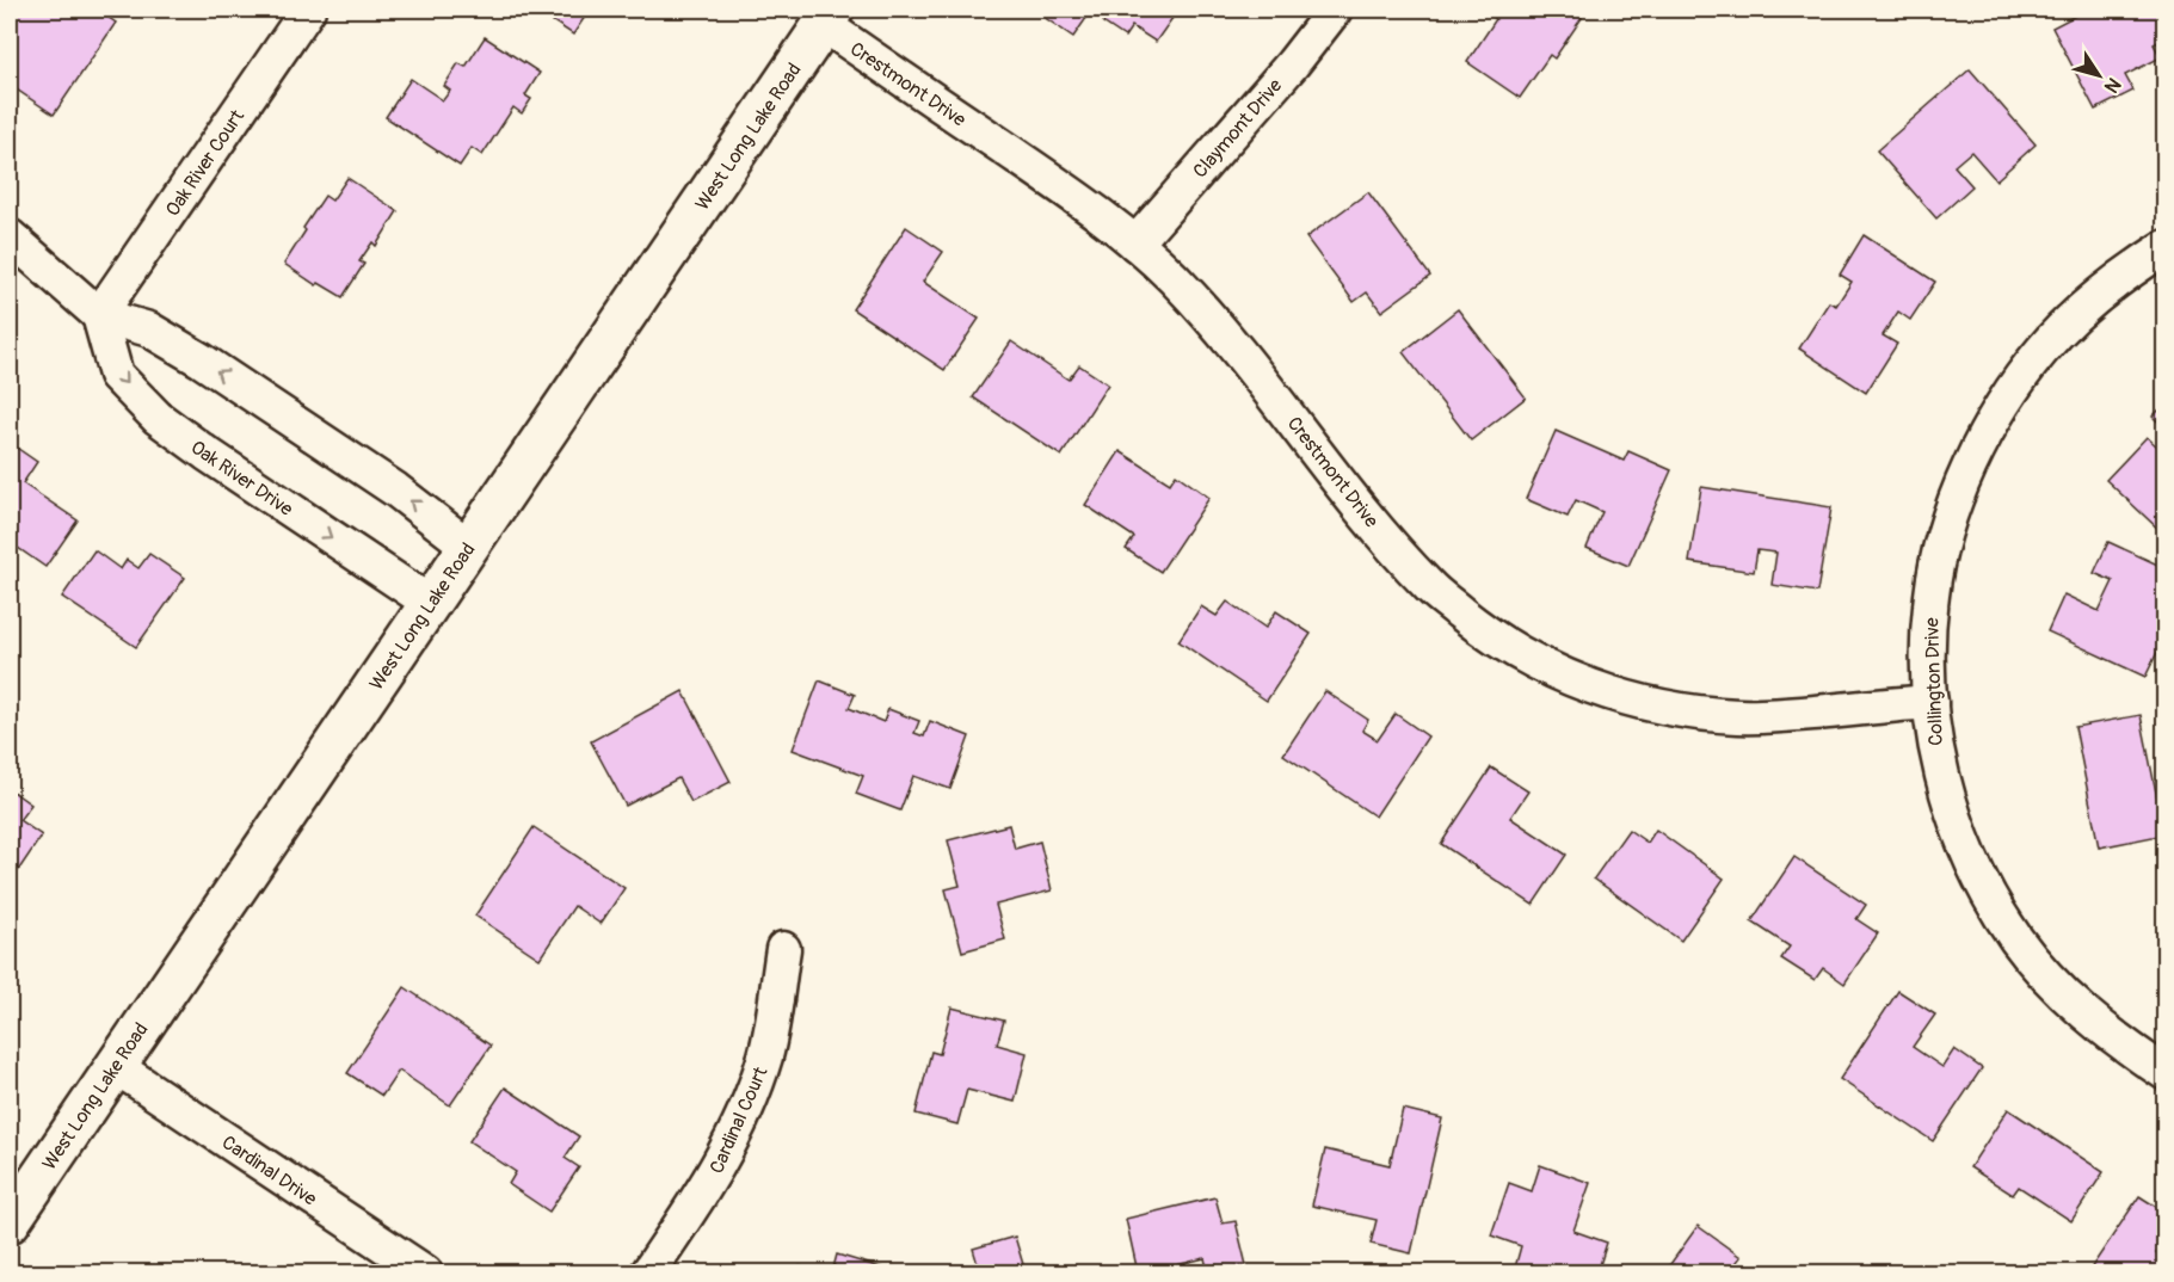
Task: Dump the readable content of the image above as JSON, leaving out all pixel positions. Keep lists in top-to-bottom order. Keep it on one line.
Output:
{"streets":{"main road":["West Long Lake Road"],"street":["Crestmont Drive","Claymont Drive","Oak River Court","Oak River Drive","Collington Drive","Cardinal Court","Cardinal Drive"]},"crossings":[["Crestmont Drive","Claymont Drive"],["Crestmont Drive","West Long Lake Road"],["Crestmont Drive","Collington Drive"],["West Long Lake Road","Oak River Drive"],["West Long Lake Road","Cardinal Drive"],["Oak River Court","Oak River Drive"]],"north":"bottom right"}
